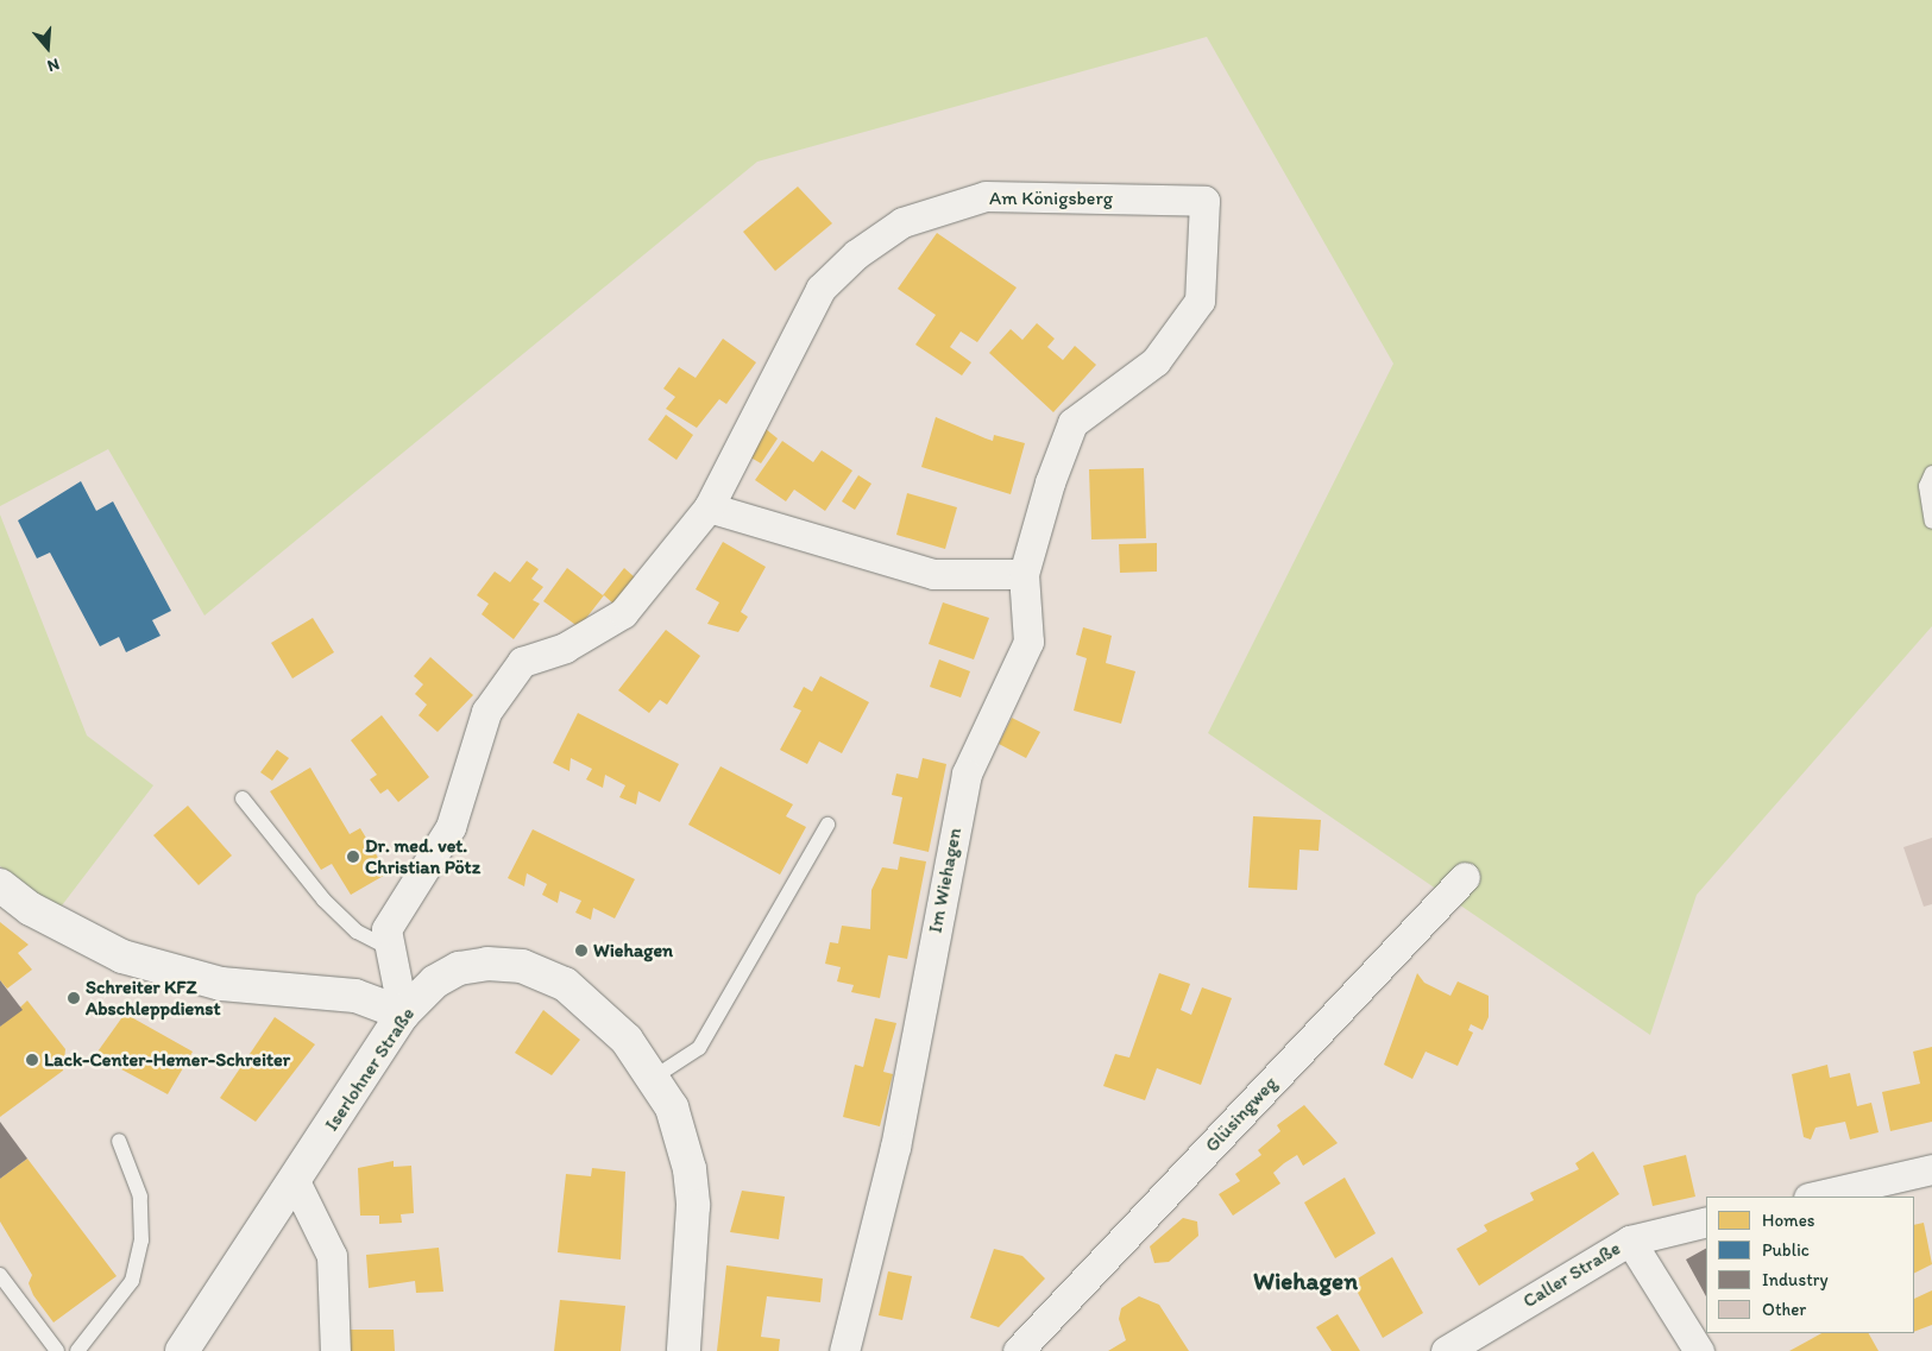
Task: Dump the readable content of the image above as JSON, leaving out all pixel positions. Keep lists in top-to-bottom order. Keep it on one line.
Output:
{"streets":{"main road":["Iserlohner Straße"],"street":["Am Königsberg","Im Wiehagen","Glüsingweg","Caller Straße"]},"crossings":[["Am Königsberg","Im Wiehagen"],["Am Königsberg","Iserlohner Straße"]],"districts":["Wiehagen"],"places":["Dr. med. vet. Christian Pötz","Wiehagen","Schreiter KFZ Abschleppdienst","Lack-Center-Hemer-Schreiter"],"legend":["Homes","Public","Industry","Other"],"north":"bottom"}
